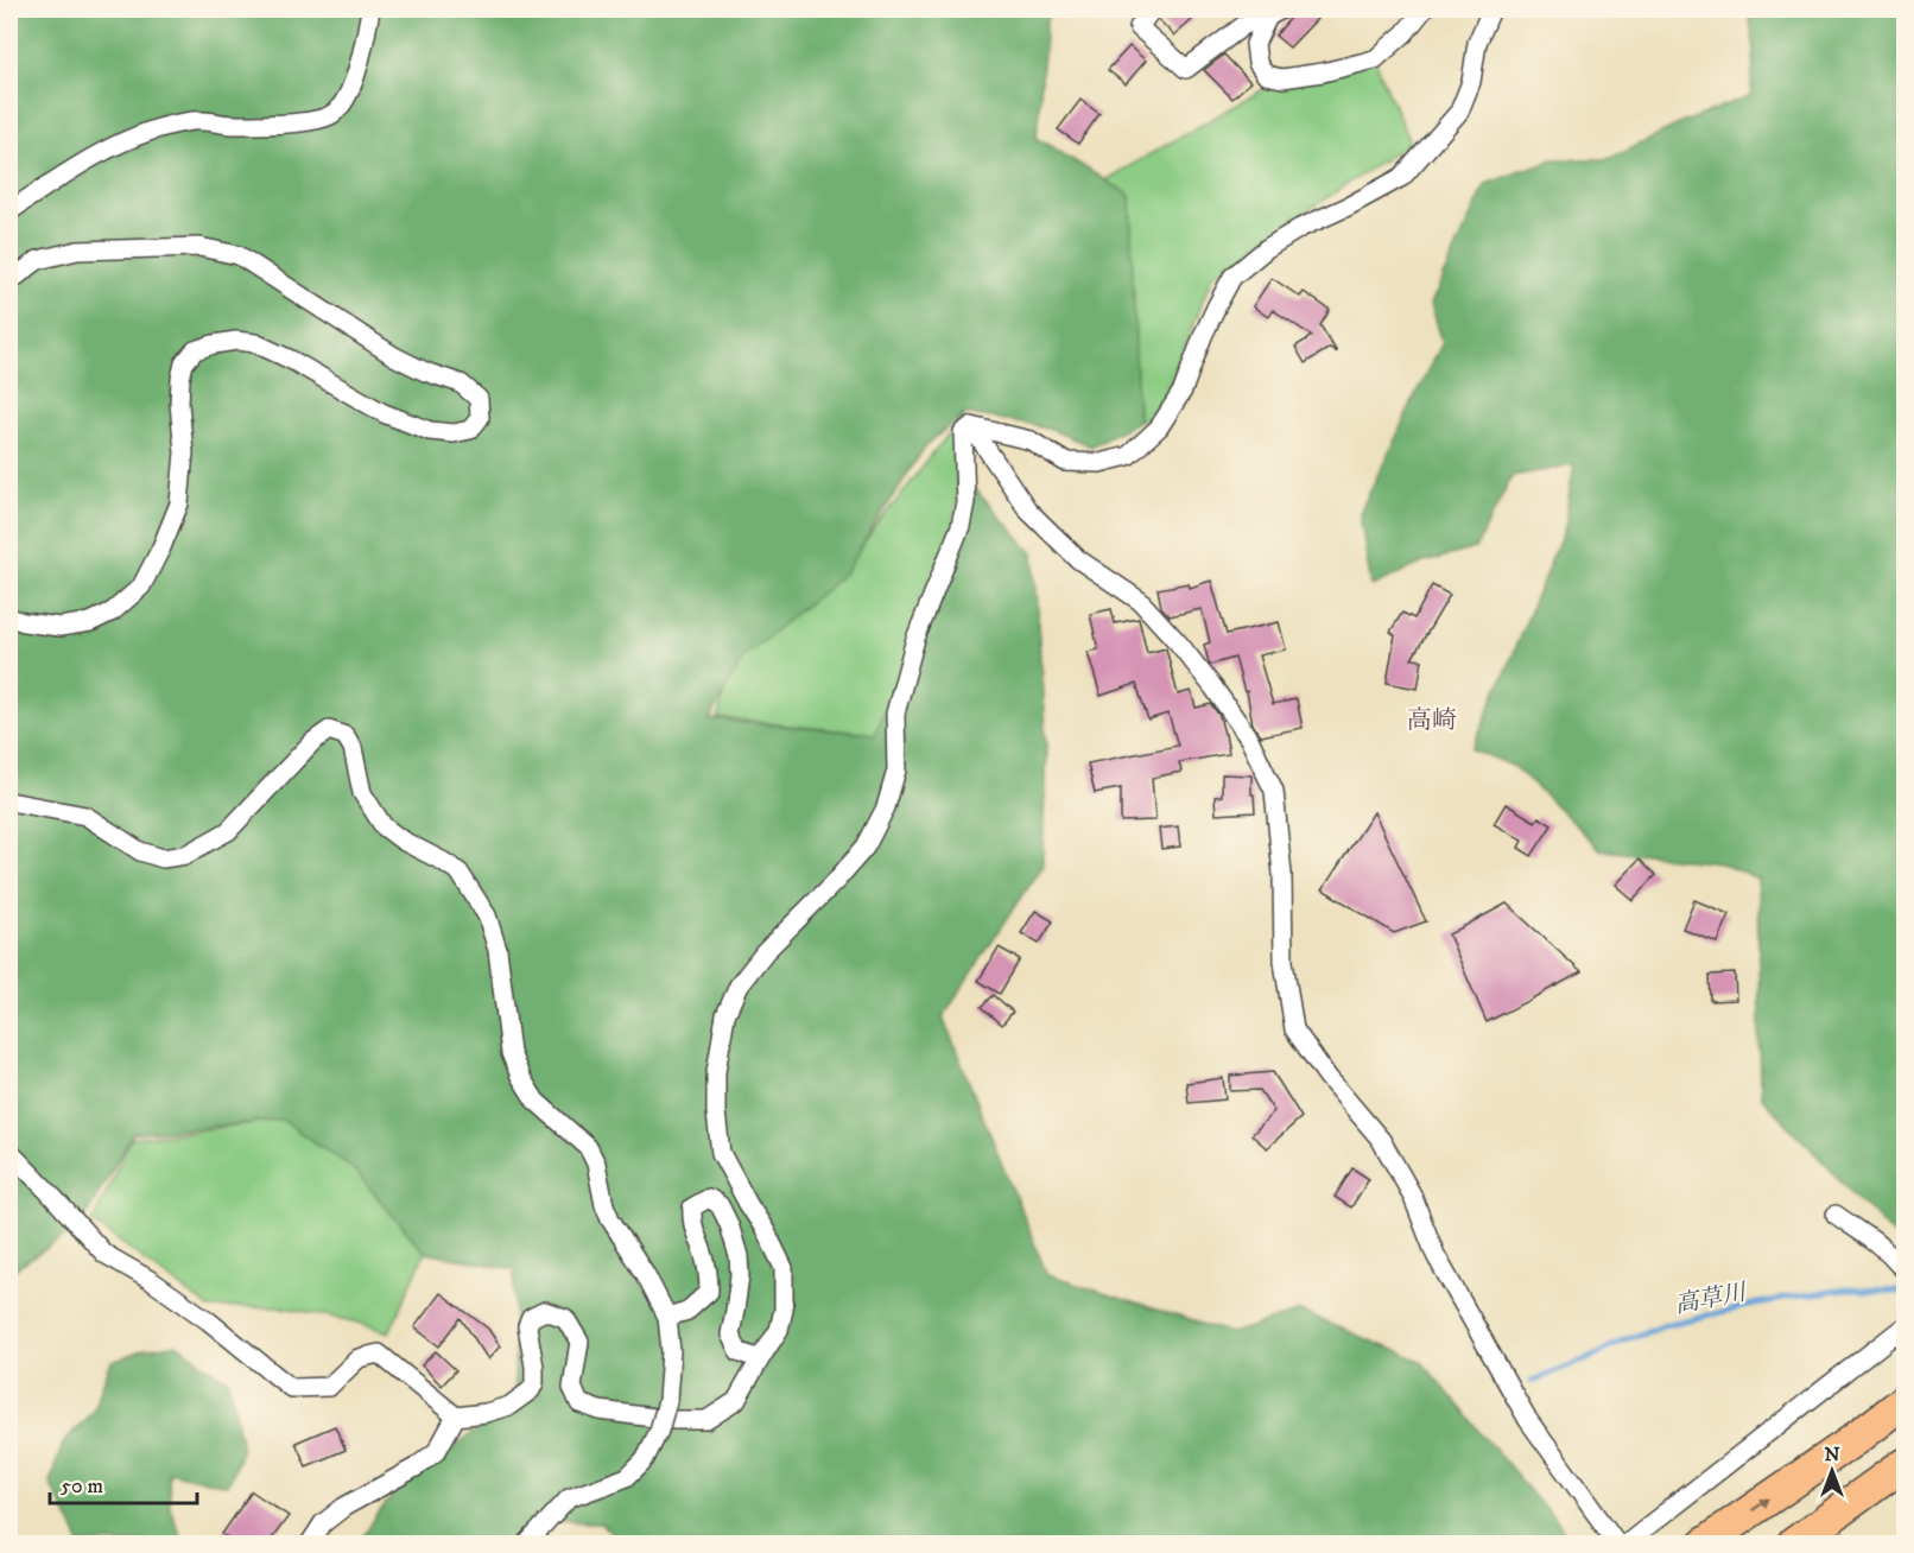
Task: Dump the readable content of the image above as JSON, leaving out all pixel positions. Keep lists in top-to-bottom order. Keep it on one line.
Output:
{"districts":["高崎"],"water":["高草川"],"scale_bar":"50 m","north":"top"}
